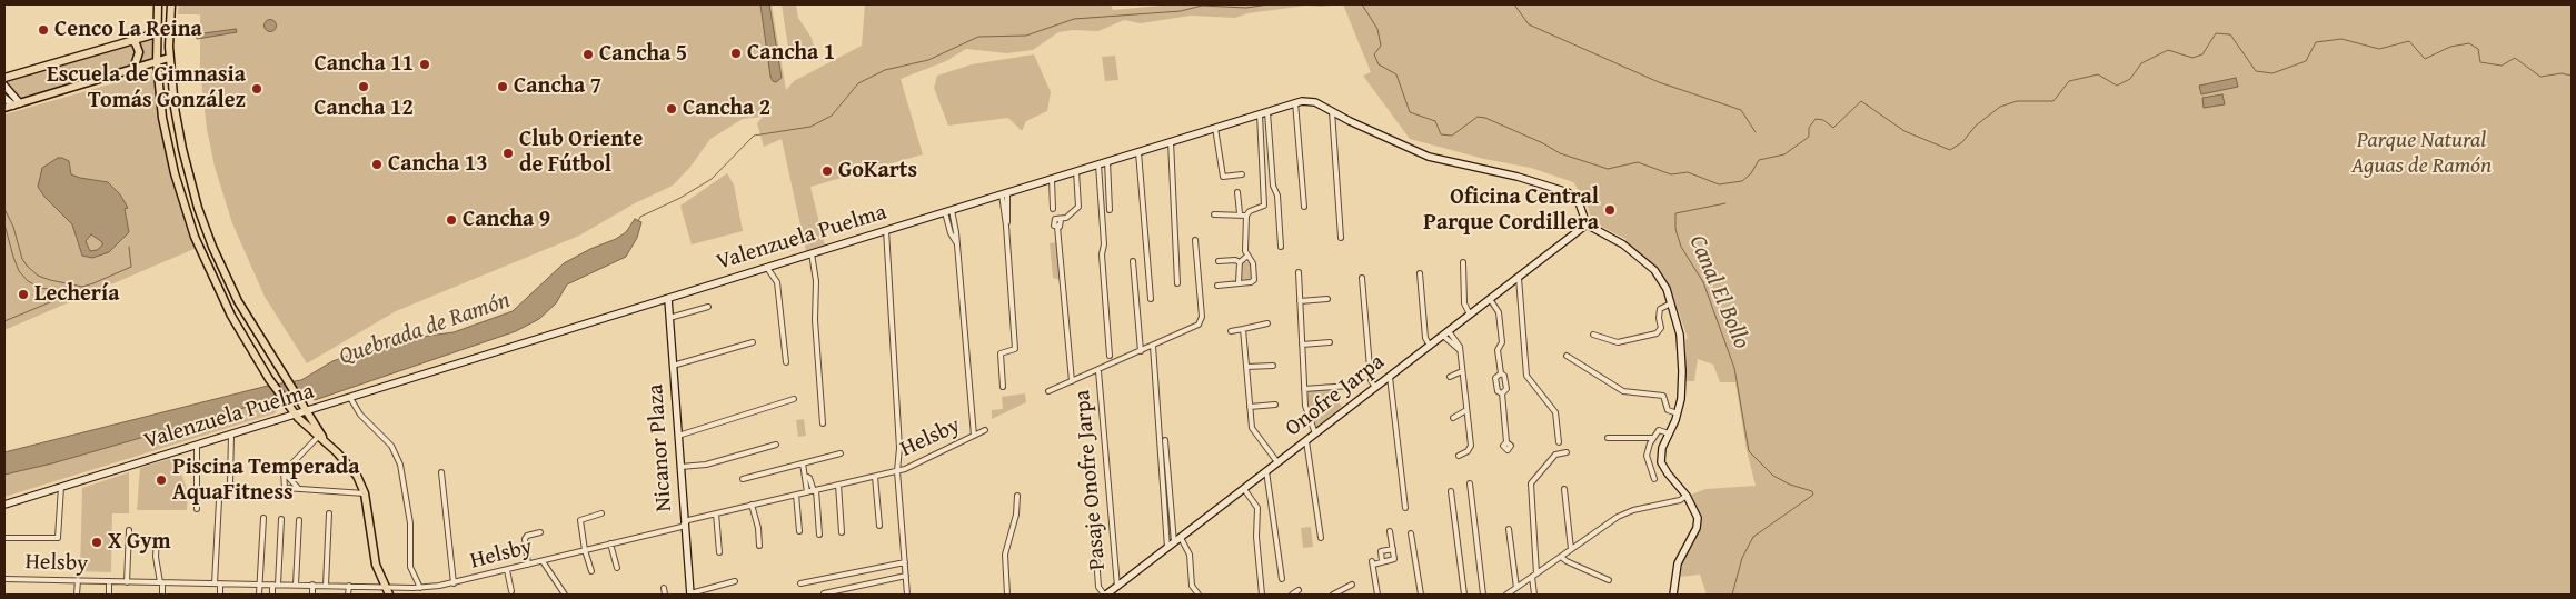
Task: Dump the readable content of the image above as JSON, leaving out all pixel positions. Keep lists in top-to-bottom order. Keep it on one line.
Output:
{"streets":{"street":["Valenzuela Puelma","Onofre Jarpa","Helsby","Nicanor Plaza","Pasaje Onofre Jarpa"]},"crossings":[["Valenzuela Puelma","Onofre Jarpa"],["Valenzuela Puelma","Nicanor Plaza"],["Onofre Jarpa","Pasaje Onofre Jarpa"],["Helsby","Nicanor Plaza"]],"water":["Canal El Bollo","Quebrada de Ramón"],"parks":["Parque Natural Aguas de Ramón"],"places":["Cenco La Reina","Cancha 1","Cancha 5","Cancha 11","Cancha 12","Cancha 7","Escuela de Gimnasia Tomás González","Cancha 2","Club Oriente de Fútbol","Cancha 13","GoKarts","Oficina Central Parque Cordillera","Cancha 9","Lechería","Piscina Temperada AquaFitness","X Gym"]}
